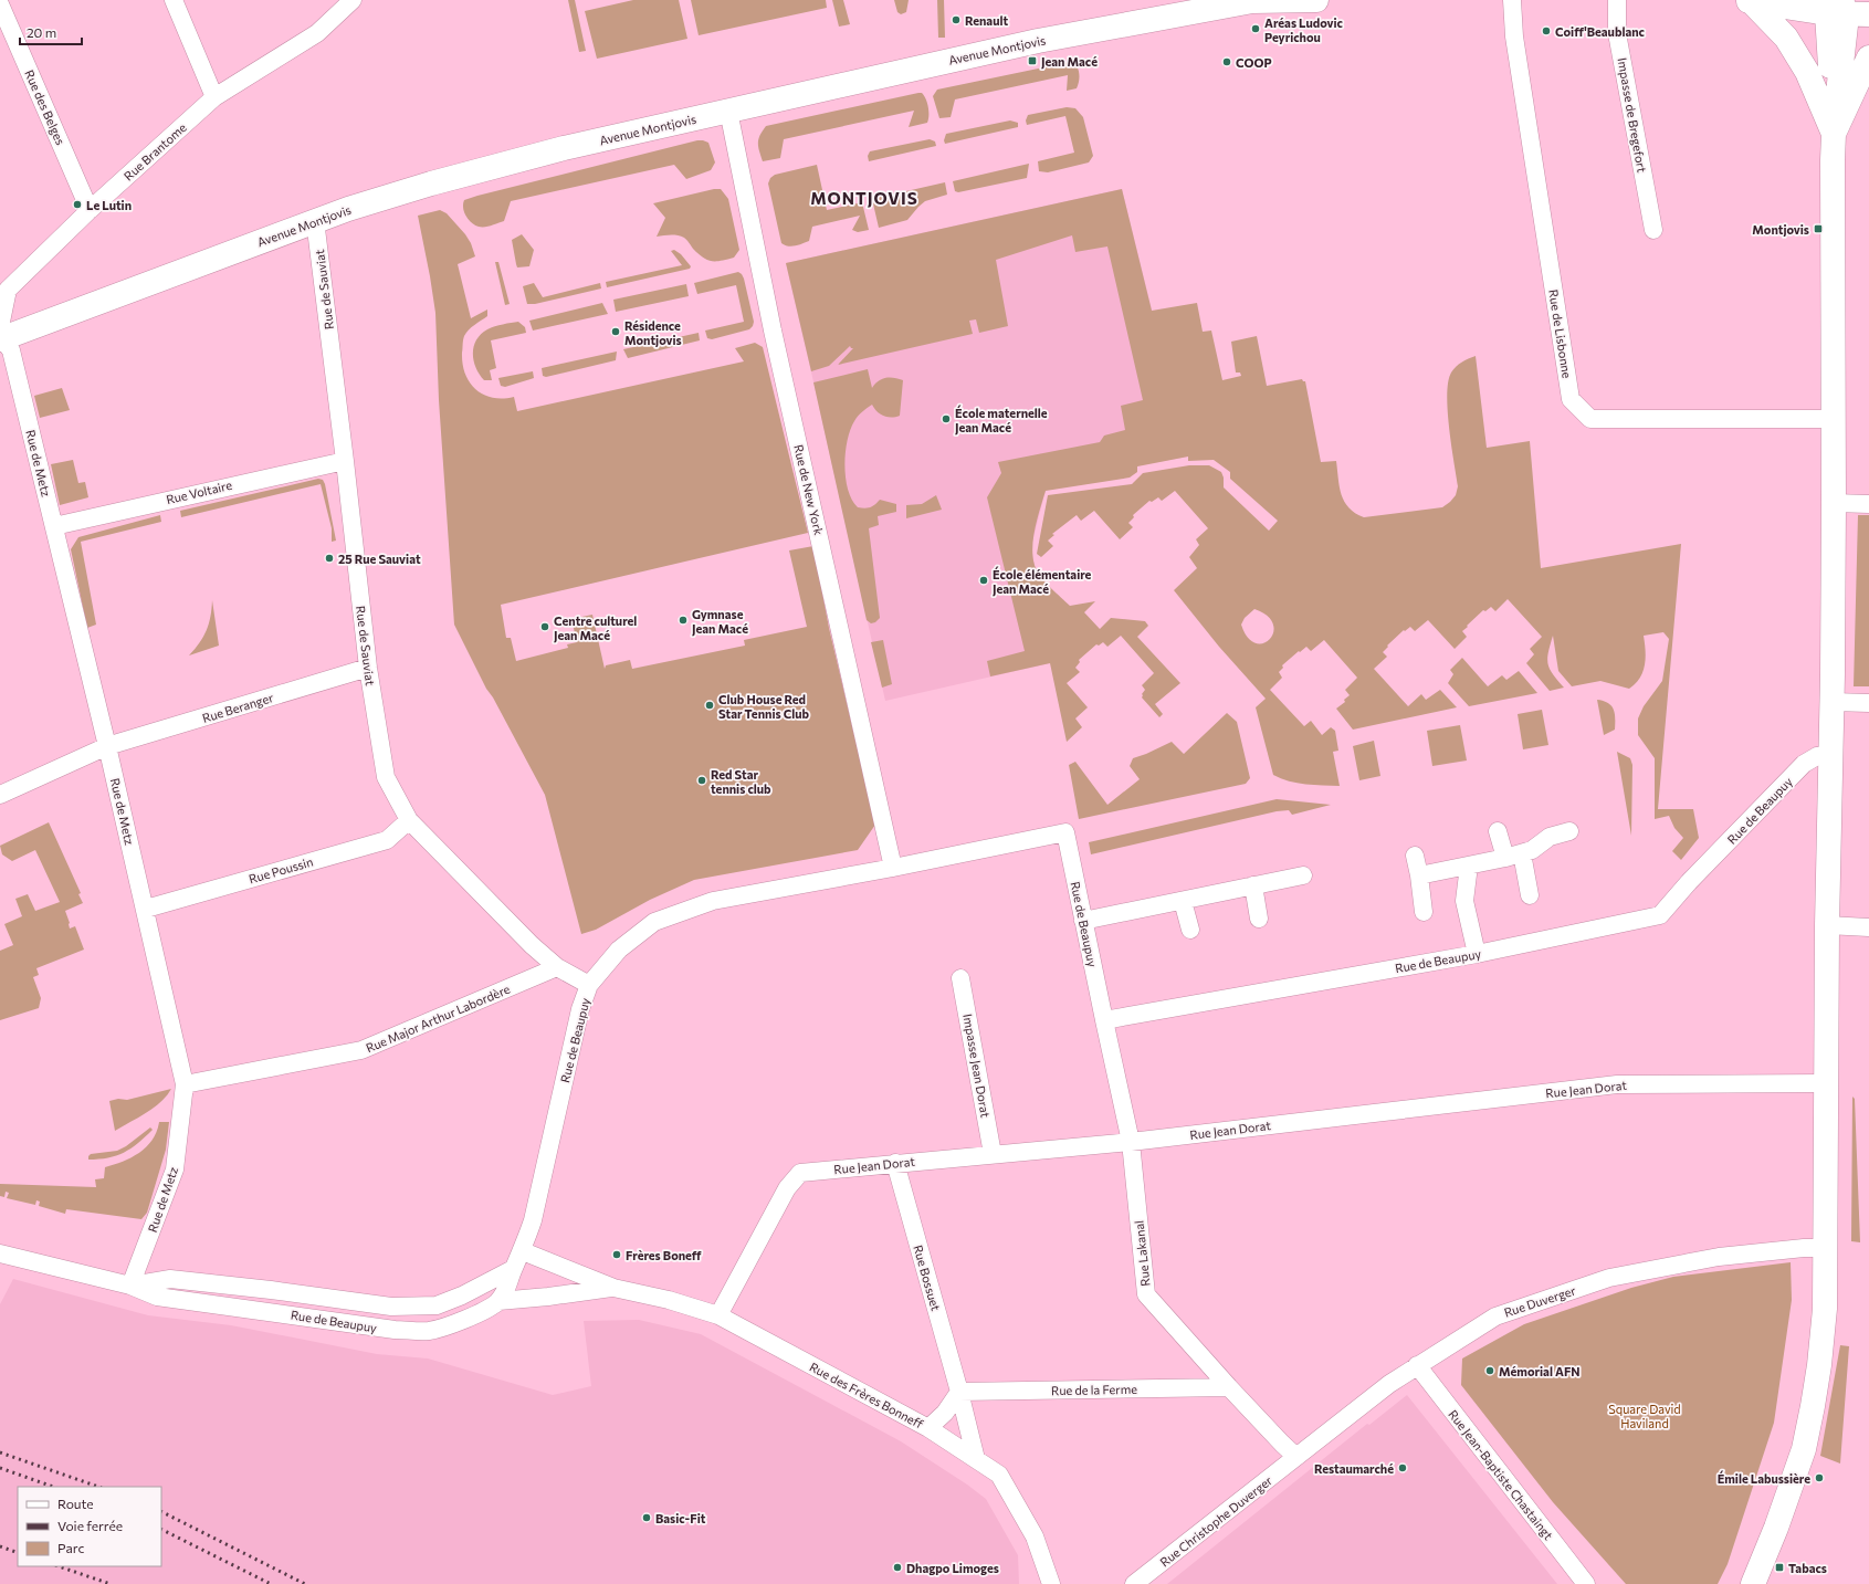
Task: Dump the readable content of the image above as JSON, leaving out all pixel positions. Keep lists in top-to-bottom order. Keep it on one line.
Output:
{"streets":{"street":["Avenue Montjovis","Rue des Belges","Impasse de Bregefort","Rue Brantome","Rue de Sauviat","Rue de Lisbonne","Rue de Metz","Rue de New York","Rue Voltaire","Rue Beranger","Rue de Beaupuy","Rue Poussin","Rue Major Arthur Labordère","Impasse Jean Dorat","Rue Jean Dorat","Rue Lakanal","Rue Bossuet","Rue Duverger","Rue de la Ferme","Rue des Frères Bonneff","Rue Jean-Baptiste Chastaingt","Rue Christophe Duverger"]},"crossings":[["Avenue Montjovis","Rue Brantome"],["Avenue Montjovis","Rue de Sauviat"],["Avenue Montjovis","Rue de Metz"],["Avenue Montjovis","Rue de New York"],["Rue des Belges","Rue Brantome"],["Rue Brantome","Rue de Metz"],["Rue de Sauviat","Rue Voltaire"],["Rue de Sauviat","Rue Beranger"],["Rue de Sauviat","Rue de Beaupuy"],["Rue de Sauviat","Rue Poussin"],["Rue de Sauviat","Rue Major Arthur Labordère"],["Rue de Metz","Rue Voltaire"],["Rue de Metz","Rue Beranger"],["Rue de Metz","Rue de Beaupuy"],["Rue de Metz","Rue Poussin"],["Rue de Metz","Rue Major Arthur Labordère"],["Rue de New York","Rue de Beaupuy"],["Rue de Beaupuy","Rue Lakanal"],["Rue de Beaupuy","Rue des Frères Bonneff"],["Impasse Jean Dorat","Rue Jean Dorat"],["Rue Jean Dorat","Rue Lakanal"],["Rue Jean Dorat","Rue Bossuet"],["Rue Jean Dorat","Rue des Frères Bonneff"],["Rue Lakanal","Rue Duverger"],["Rue Lakanal","Rue de la Ferme"],["Rue Lakanal","Rue Christophe Duverger"],["Rue Bossuet","Rue de la Ferme"],["Rue Bossuet","Rue des Frères Bonneff"],["Rue Duverger","Rue Jean-Baptiste Chastaingt"],["Rue Duverger","Rue Christophe Duverger"]],"districts":["MONTJOVIS"],"parks":["Square David Haviland"],"places":{"other":["Renault","Aréas Ludovic Peyrichou","Coiff'Beaublanc","COOP","Le Lutin","Résidence Montjovis","École maternelle Jean Macé","25 Rue Sauviat","École élémentaire Jean Macé","Gymnase Jean Macé","Centre culturel Jean Macé","Club House Red Star Tennis Club","Red Star tennis club","Frères Boneff","Mémorial AFN","Restaumarché","Émile Labussière","Basic-Fit","Dhagpo Limoges"],"transit":["Jean Macé","Montjovis","Tabacs"]},"legend":["Route","Voie ferrée","Parc"],"scale_bar":"20 m"}
